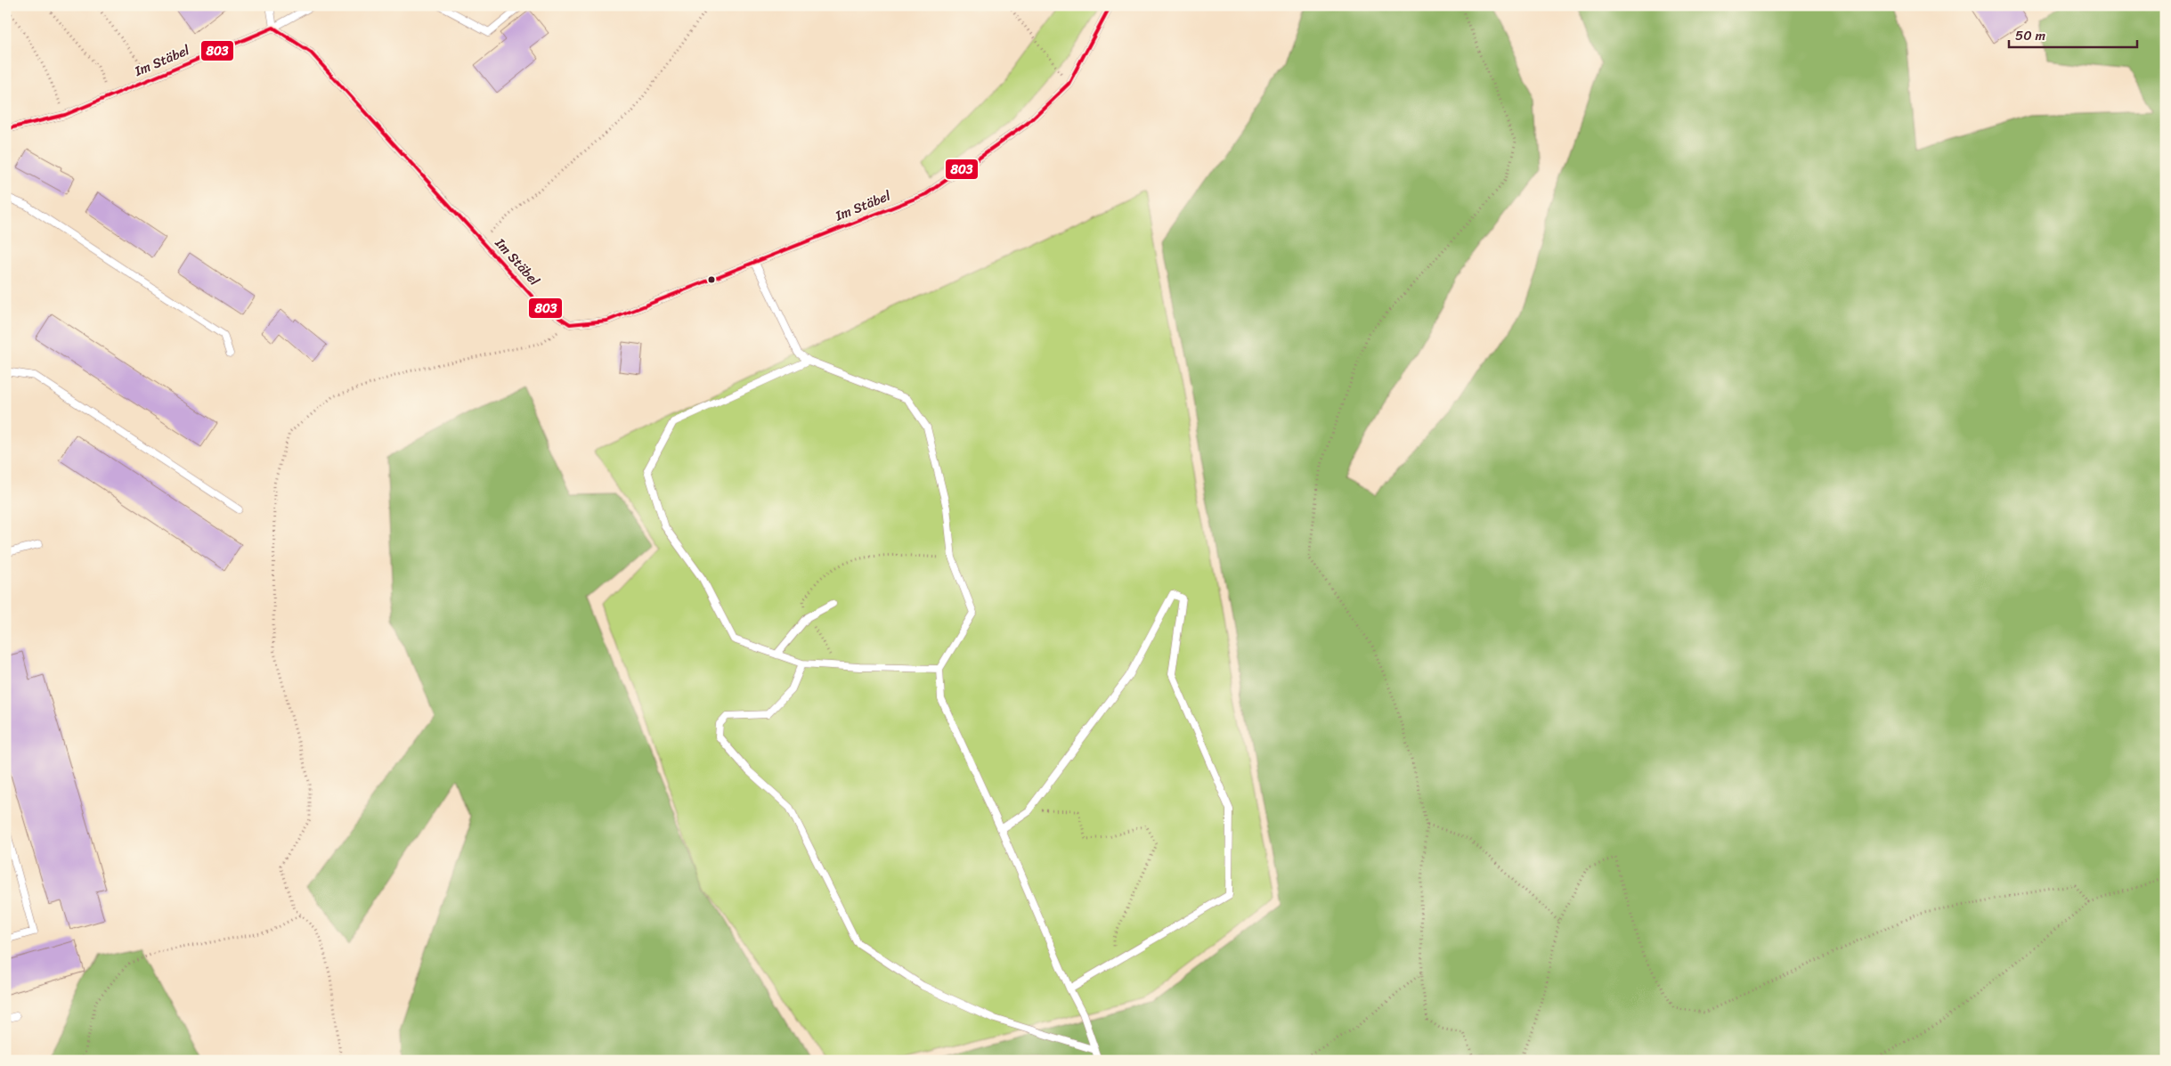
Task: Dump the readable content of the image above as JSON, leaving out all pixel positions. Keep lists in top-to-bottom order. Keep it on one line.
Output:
{"streets":{"lane":["Im Stäbel"]},"lines":["transit line 803"],"scale_bar":"50 m"}
